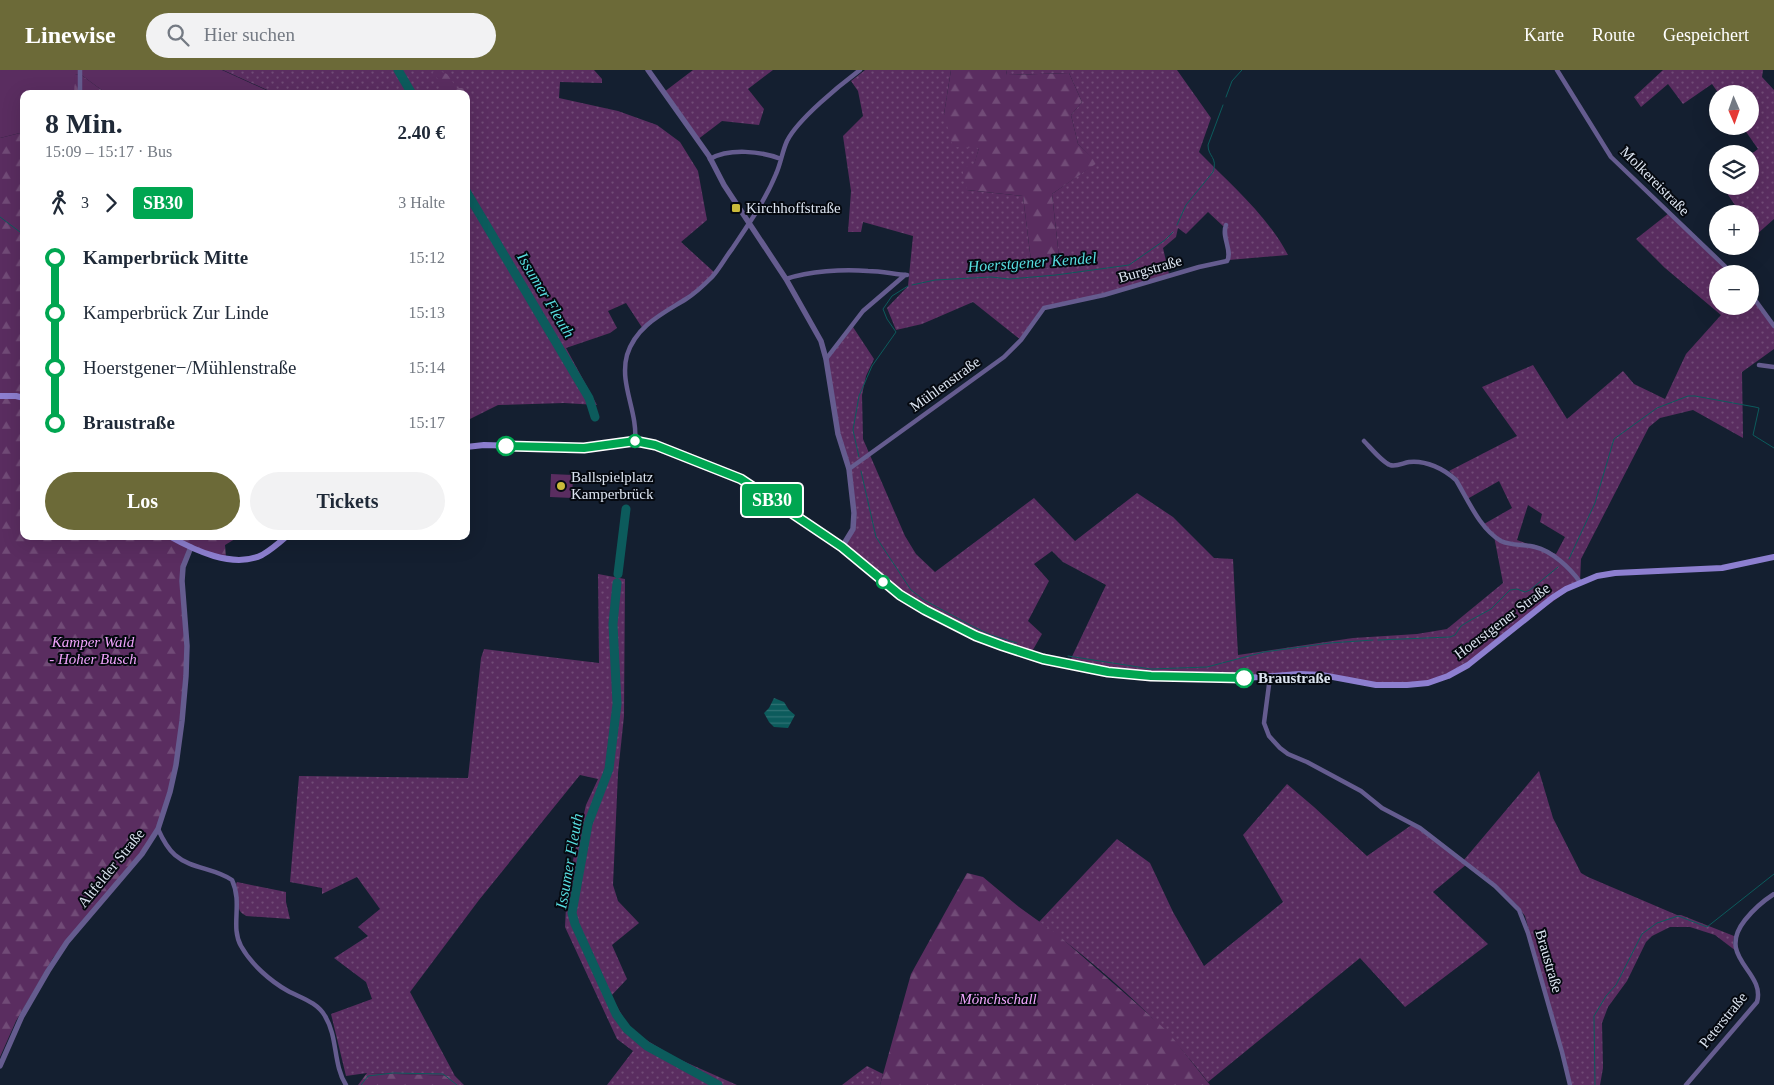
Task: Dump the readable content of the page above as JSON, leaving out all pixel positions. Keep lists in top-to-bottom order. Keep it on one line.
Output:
{"streets":{"main road":["Hoerstgener Straße"],"street":["Molkereistraße","Burgstraße","Mühlenstraße","Altfelder Straße","Braustraße","Peterstraße"]},"crossings":[["Burgstraße","Mühlenstraße"],["Hoerstgener Straße","Braustraße"]],"water":["Hoerstgener Kendel","Issumer Fleuth"],"parks":["Kamper Wald - Hoher Busch","Mönchschall"],"places":{"transit":["Kirchhoffstraße"],"other":["Ballspielplatz Kamperbrück","Braustraße"]},"lines":["bus line SB30"],"north":"bottom","page":{"header":"Linewise","search":"Hier suchen","nav":["Karte","Route","Gespeichert"],"on_map":"SB30","map_buttons":["+","−"],"heading":["8 Min.","15:09 – 15:17 · Bus","2.40 €"],"legs":["3","SB30","3 Halte"],"list":[{"name":"Kamperbrück Mitte","value":"15:12"},{"name":"Kamperbrück Zur Linde","value":"15:13"},{"name":"Hoerstgener−/Mühlenstraße","value":"15:14"},{"name":"Braustraße","value":"15:17"}],"buttons":["Los","Tickets"]}}
